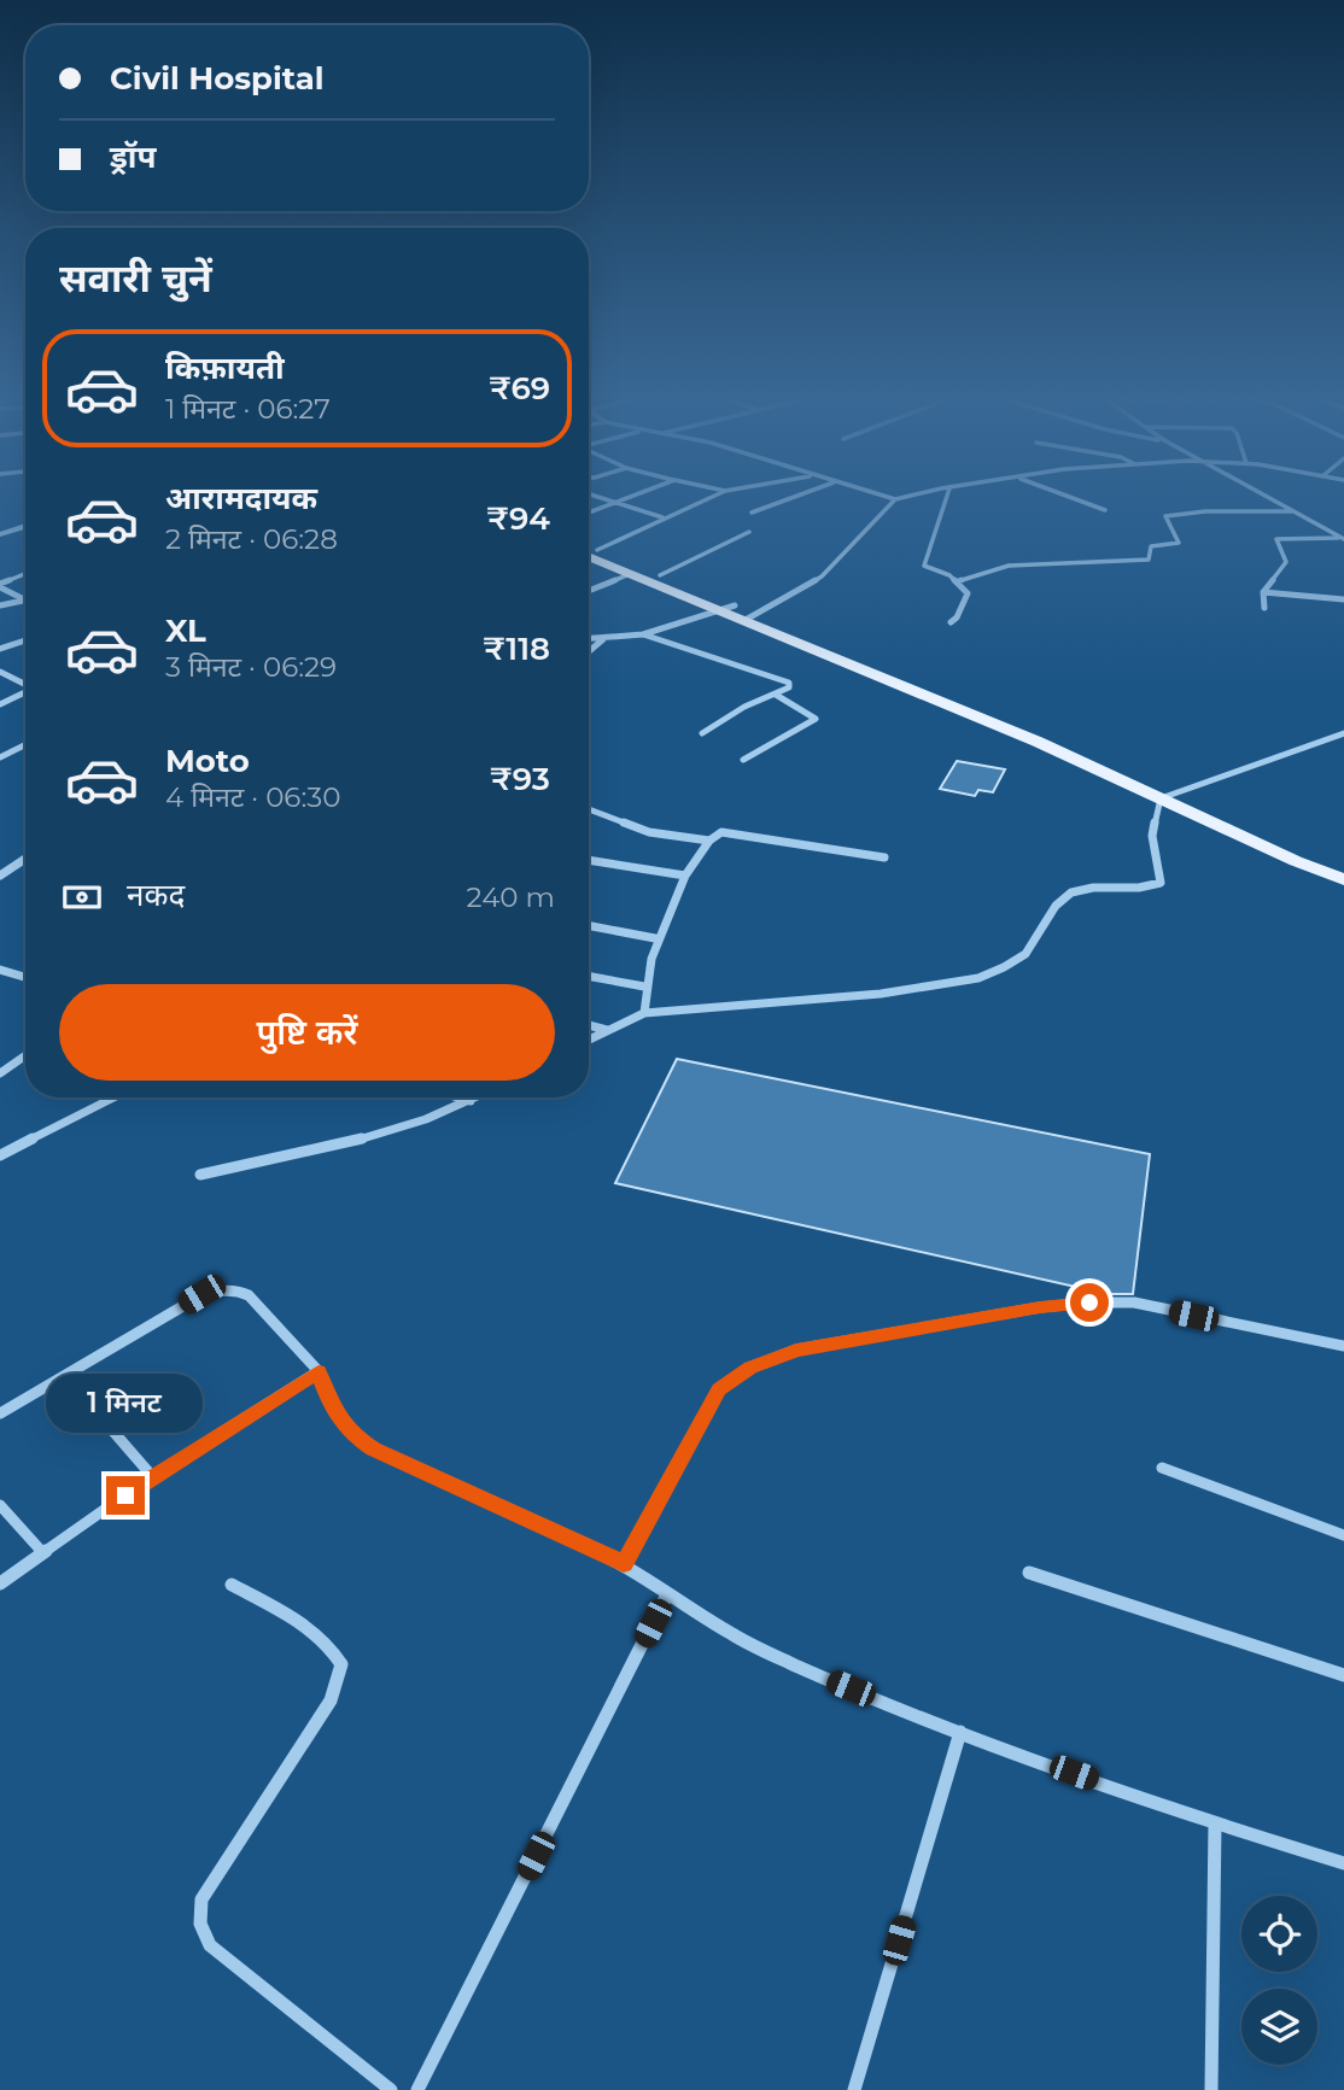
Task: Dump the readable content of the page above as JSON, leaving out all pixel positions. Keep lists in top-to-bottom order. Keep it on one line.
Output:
{"page":{"banner":["Civil Hospital","ड्रॉप"],"heading":"सवारी चुनें","list":[{"name":"किफ़ायती","note":"1 मिनट · 06:27","value":"₹69"},{"name":"आरामदायक","note":"2 मिनट · 06:28","value":"₹94"},{"name":"XL","note":"3 मिनट · 06:29","value":"₹118"},{"name":"Moto","note":"4 मिनट · 06:30","value":"₹93"}],"pay":["नकद","240 m"],"buttons":"पुष्टि करें","bubble":"1 मिनट"}}
